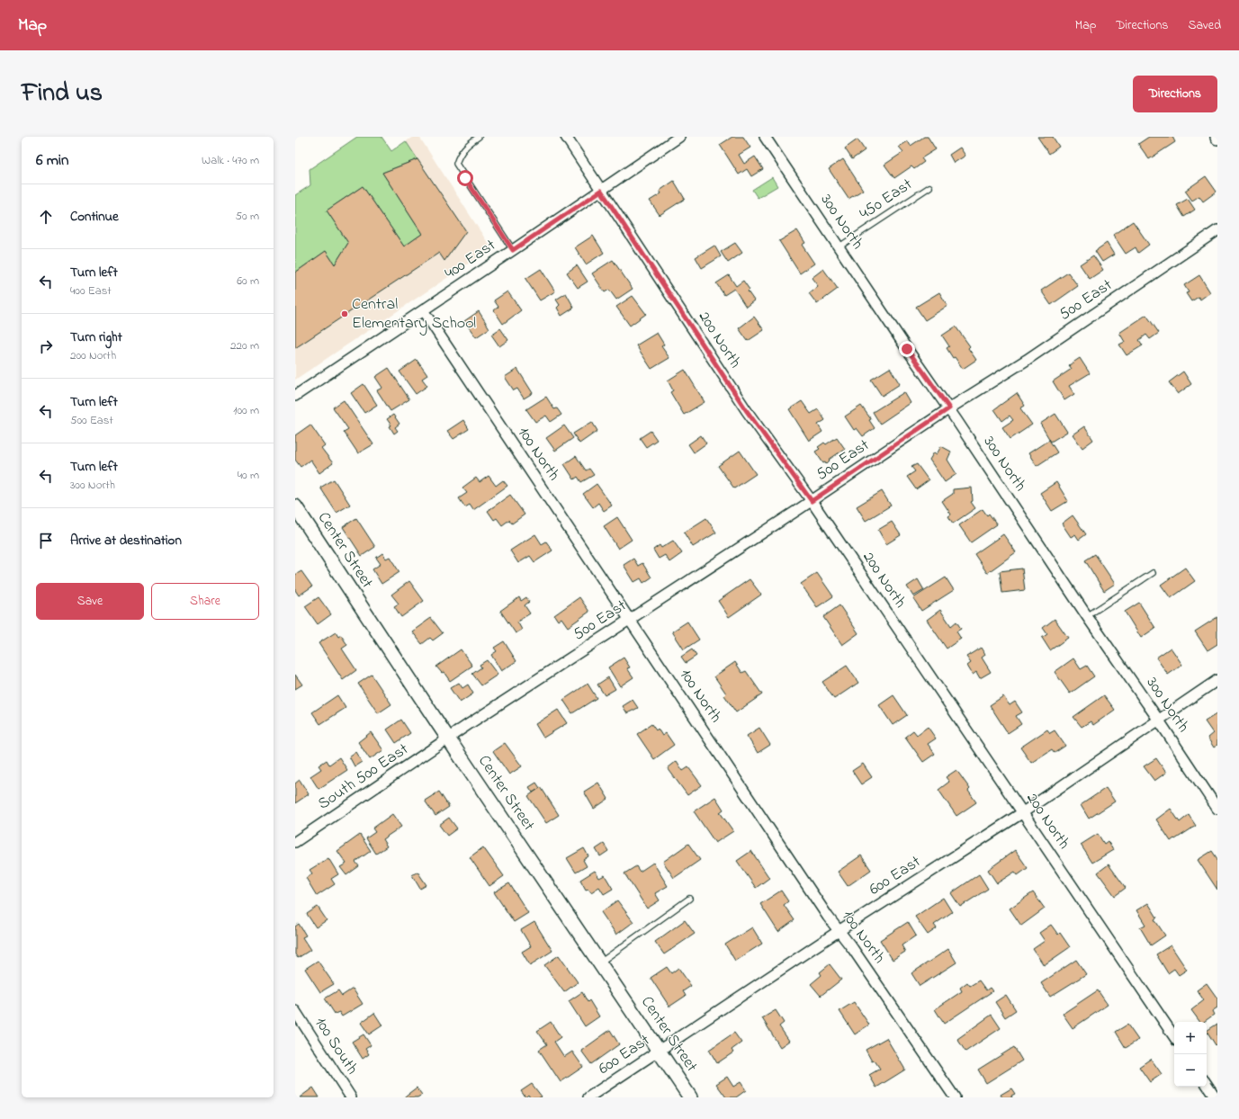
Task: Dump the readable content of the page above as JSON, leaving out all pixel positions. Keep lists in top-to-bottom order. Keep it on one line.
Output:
{"streets":{"street":["300 North","400 East","500 East","200 North","100 North","Center Street","South 500 East","600 East","100 South"],"lane":["450 East"]},"crossings":[["450 East","300 North"],["300 North","500 East"],["300 North","600 East"],["400 East","200 North"],["400 East","100 North"],["500 East","200 North"],["500 East","100 North"],["500 East","Center Street"],["500 East","South 500 East"],["200 North","600 East"],["100 North","600 East"],["Center Street","South 500 East"],["Center Street","600 East"]],"places":["Central Elementary School"],"page":{"header":"Map","nav":["Map","Directions","Saved"],"title":"Find us","buttons":["Directions",["Save","Share"]],"heading":["6 min","Walk · 470 m"],"list":[["Continue","50 m"],["Turn left","400 East","60 m"],["Turn right","200 North","220 m"],["Turn left","500 East","100 m"],["Turn left","300 North","40 m"],"Arrive at destination"],"map_buttons":["+","−"]}}
